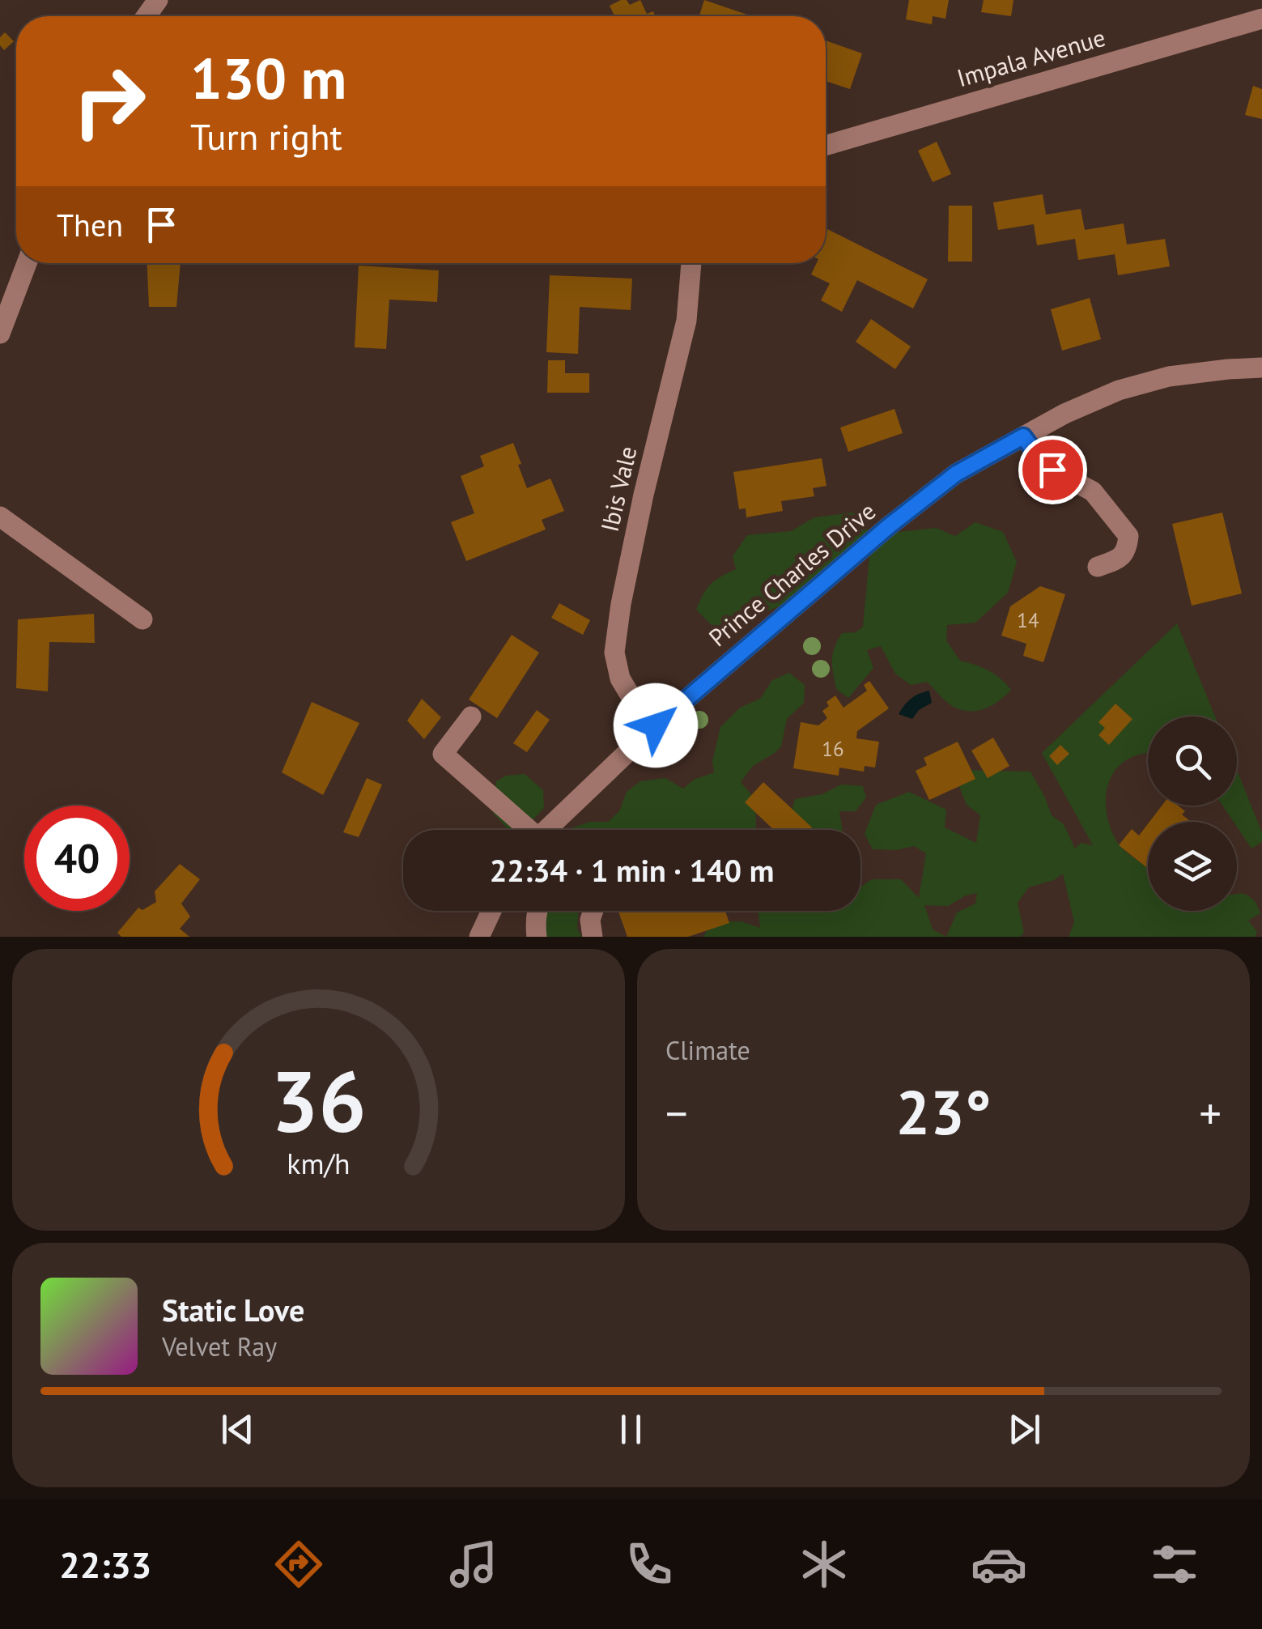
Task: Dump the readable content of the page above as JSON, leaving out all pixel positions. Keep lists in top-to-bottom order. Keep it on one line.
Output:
{"streets":{"street":["Impala Avenue","Ibis Vale","Prince Charles Drive"]},"crossings":[["Ibis Vale","Prince Charles Drive"]],"house_numbers":["14","16"],"page":{"turn":["130 m","Turn right"],"then":"Then","limit":"40","trip":"22:34 · 1 min · 140 m","tile":"Climate","heat":["−","23°","+"],"song":["Static Love","Velvet Ray"],"tabs":"22:33","gauge":["36","km/h"]}}
